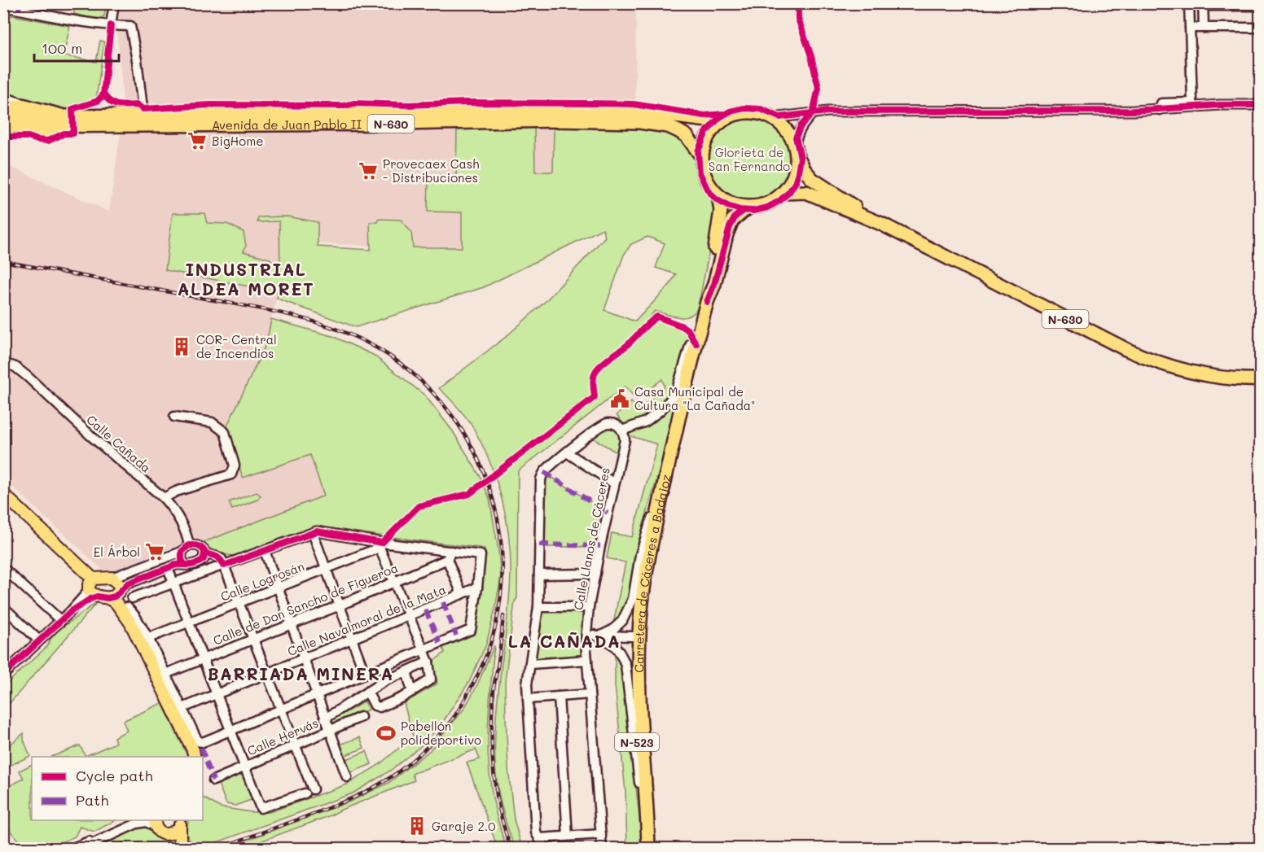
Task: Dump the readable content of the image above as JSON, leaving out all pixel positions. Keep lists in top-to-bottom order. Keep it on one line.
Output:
{"streets":{"highway":["N-630","Avenida de Juan Pablo II","Carretera de Cáceres a Badajoz","N-523"],"street":["Calle Cañada","Calle Llanos de Cáceres","Calle Logrosán","Calle de Don Sancho de Figueroa","Calle Navalmoral de la Mata","Calle Hervás"]},"crossings":[["N-630","Avenida de Juan Pablo II"],["Carretera de Cáceres a Badajoz","N-523"]],"districts":["INDUSTRIAL ALDEA MORET","LA CAÑADA","BARRIADA MINERA"],"parks":["Glorieta de San Fernando"],"places":{"supermarket":["BigHome","Provecaex Cash - Distribuciones","El Árbol"],"building":["COR- Central de Incendios","Garaje 2.0"],"public building":["Casa Municipal de Cultura \"La Cañada\""],"sports":["Pabellón polideportivo"]},"legend":["Cycle path","Path"],"scale_bar":"100 m"}
